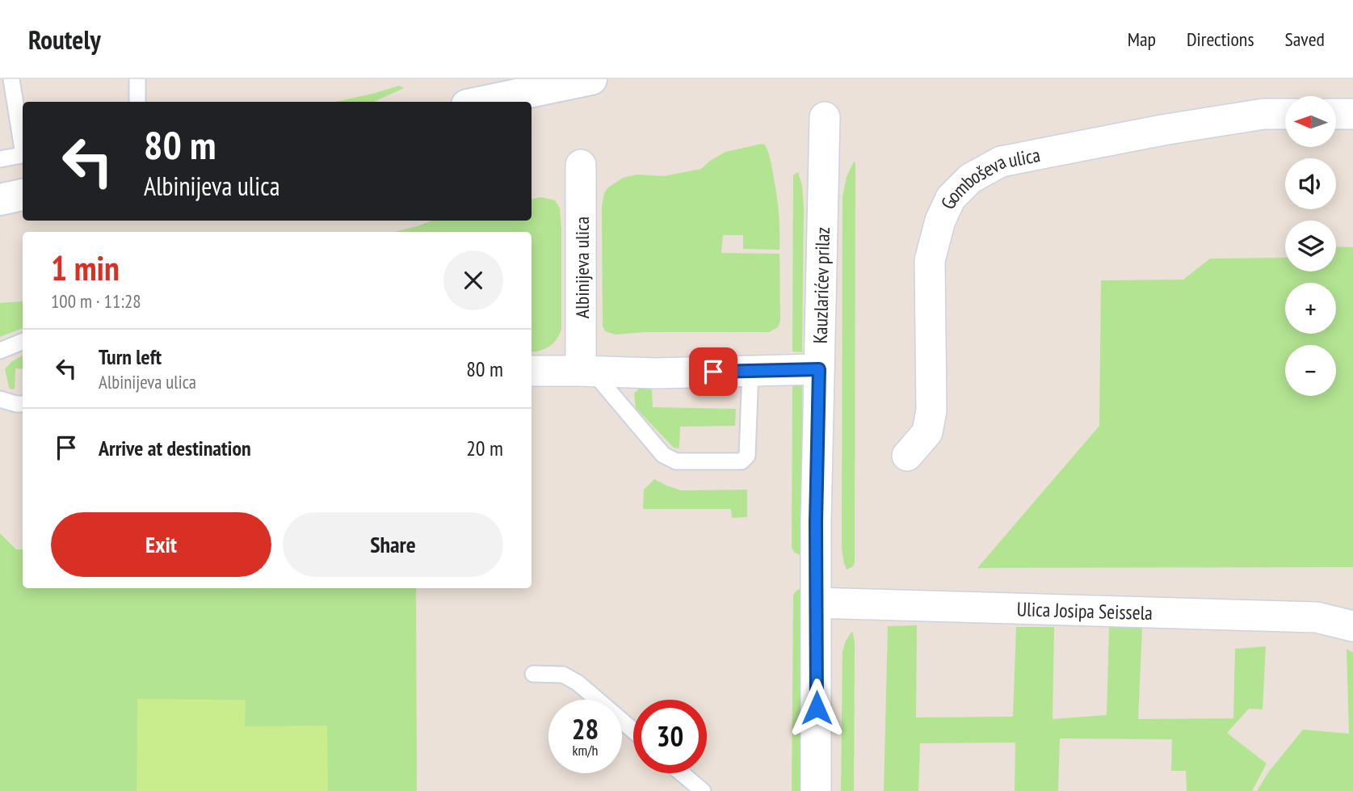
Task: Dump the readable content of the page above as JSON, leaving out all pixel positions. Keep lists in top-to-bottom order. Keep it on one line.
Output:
{"streets":{"street":["Gomboševa ulica","Albinijeva ulica","Kauzlarićev prilaz","Ulica Josipa Seissela"]},"crossings":[["Kauzlarićev prilaz","Ulica Josipa Seissela"]],"north":"left","page":{"header":"Routely","nav":["Map","Directions","Saved"],"map_buttons":["+","−"],"turn":["80 m","Albinijeva ulica"],"heading":["1 min","100 m · 11:28"],"list":[{"name":"Turn left","note":"Albinijeva ulica","value":"80 m"},{"name":"Arrive at destination","value":"20 m"}],"buttons":["Exit","Share"],"speed":"28 km/h","limit":"30"}}
